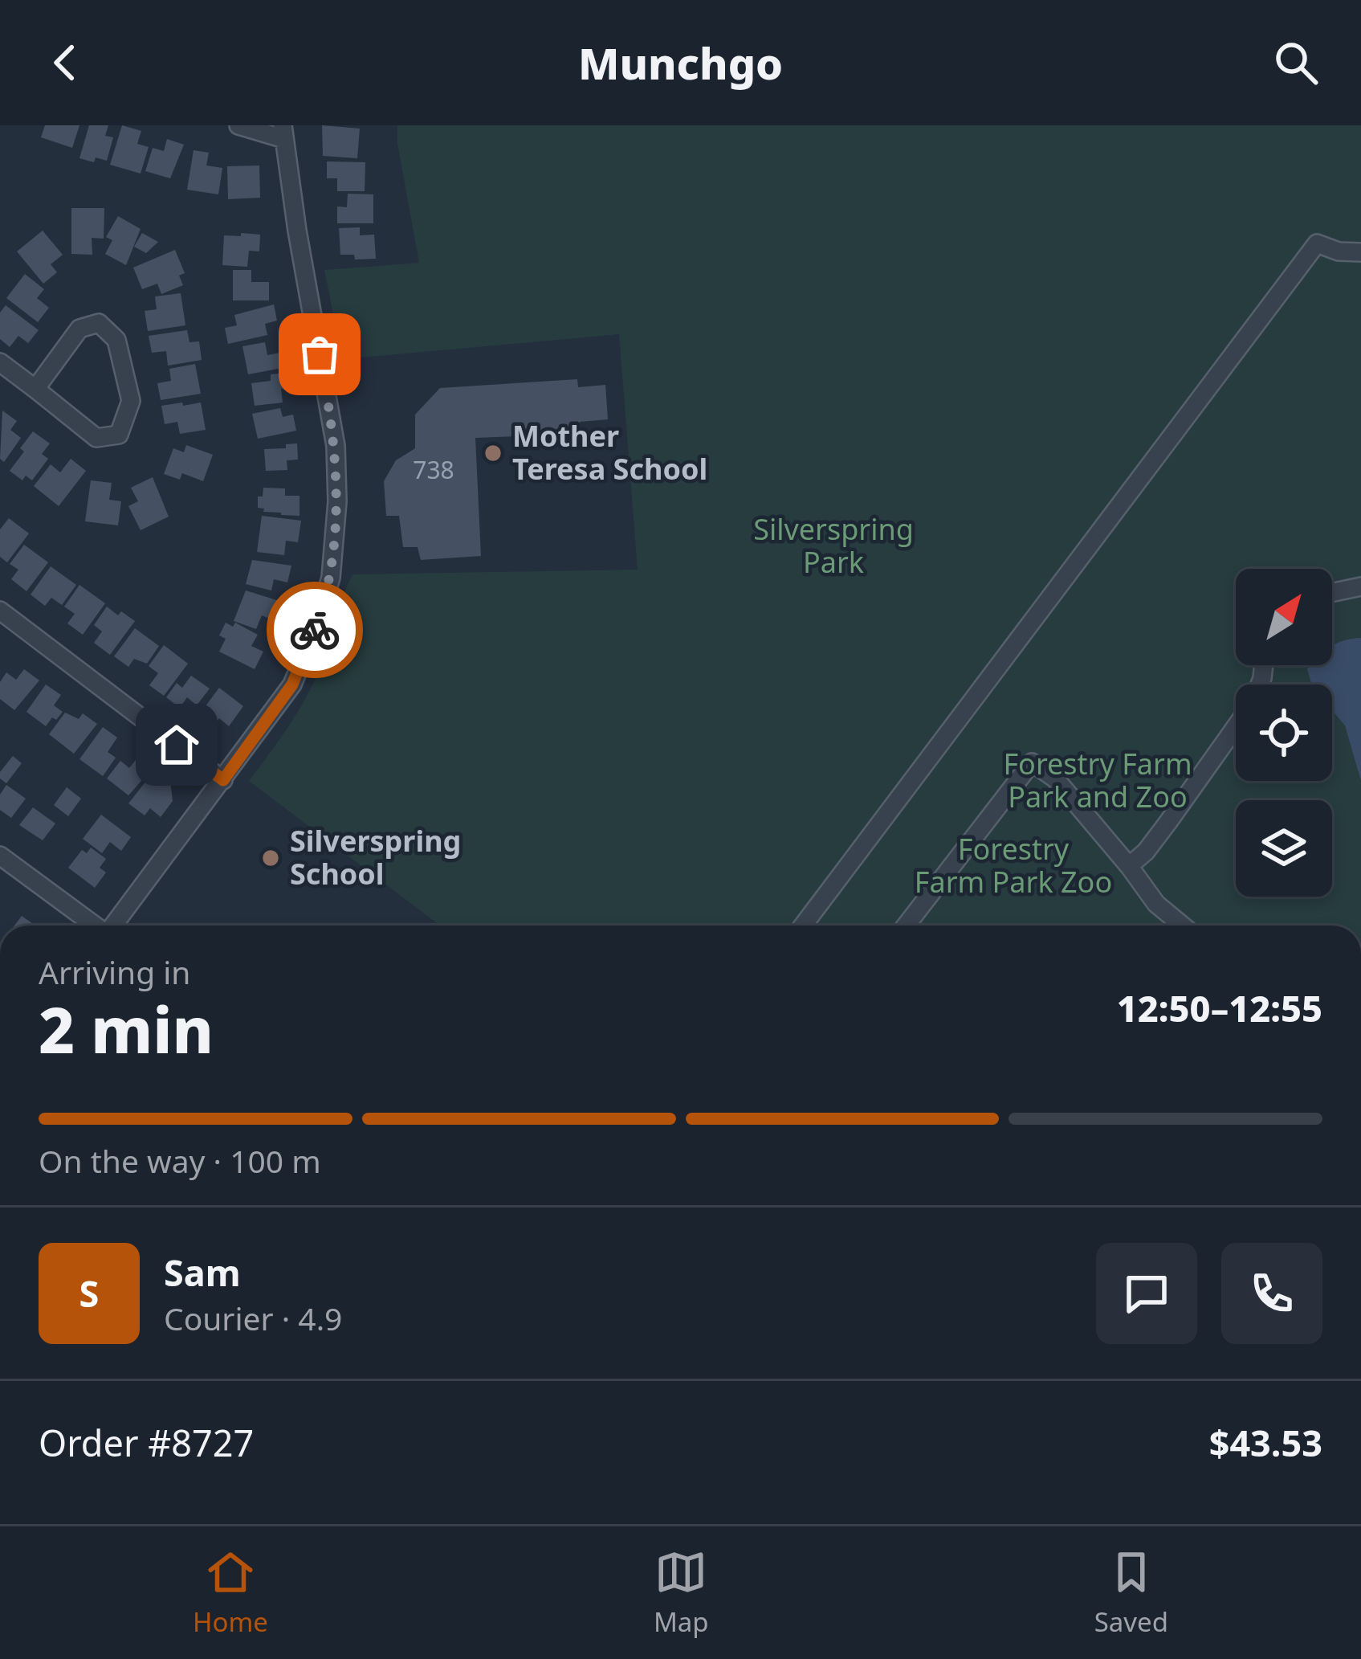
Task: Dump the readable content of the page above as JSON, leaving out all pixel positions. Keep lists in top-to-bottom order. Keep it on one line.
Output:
{"parks":["Silverspring Park","Forestry Farm Park and Zoo","Forestry Farm Park Zoo"],"places":["Mother Teresa School","Silverspring School"],"house_numbers":["738"],"north":"top right","page":{"header":"Munchgo","heading":["2 min","Arriving in","12:50–12:55"],"panel":["Sam","Courier · 4.9","Order #8727","$43.53"],"bar":"On the way · 100 m","round":"S","tabs":["Home","Map","Saved"]}}
